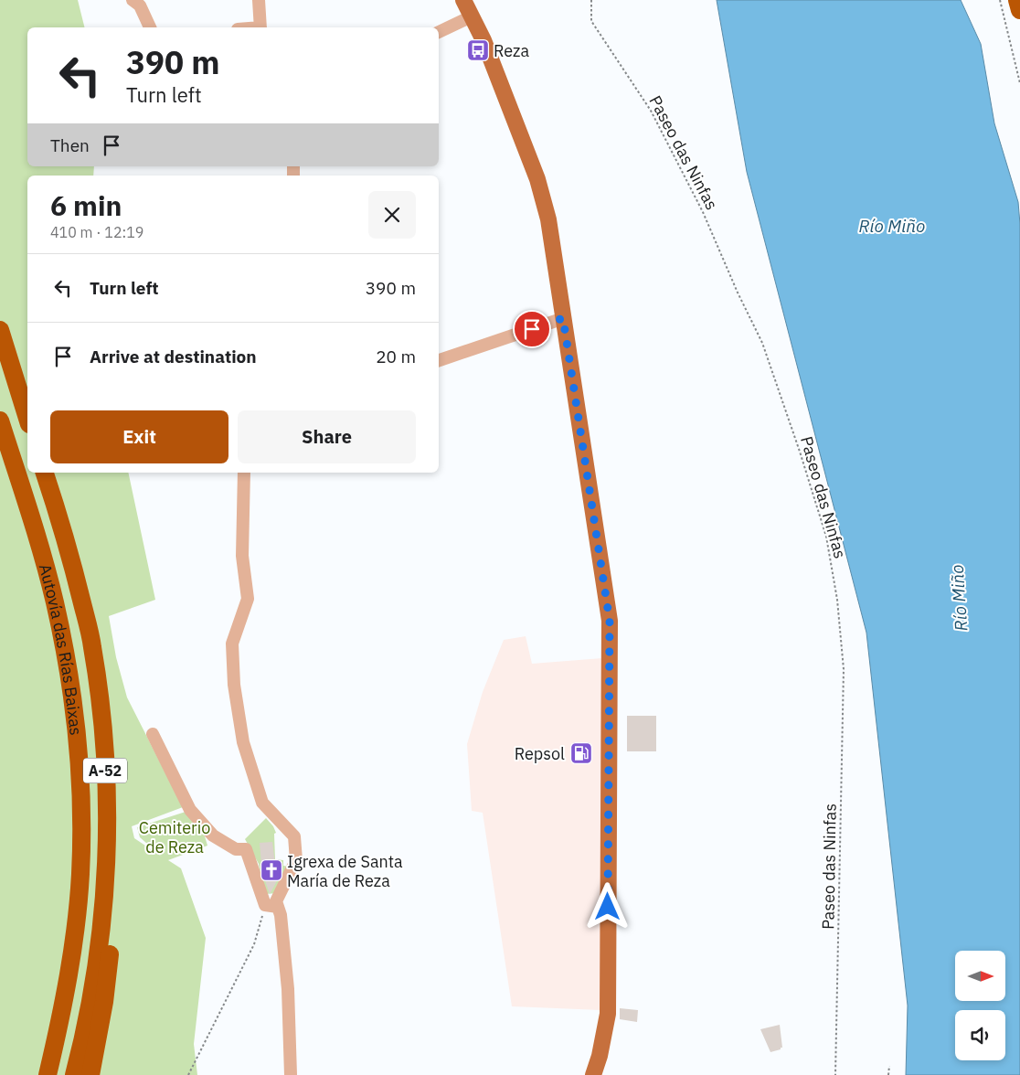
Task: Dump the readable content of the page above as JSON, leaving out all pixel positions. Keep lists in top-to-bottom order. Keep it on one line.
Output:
{"streets":{"highway":["Autovía das Rías Baixas","A-52"],"path":["Paseo das Ninfas"]},"water":["Río Miño"],"parks":["Cemiterio de Reza"],"places":{"bus stop":["Reza"],"fuel station":["Repsol"],"church":["Igrexa de Santa María de Reza"]},"north":"right","page":{"turn":["390 m","Turn left"],"then":"Then","heading":["6 min","410 m · 12:19"],"list":[{"name":"Turn left","value":"390 m"},{"name":"Arrive at destination","value":"20 m"}],"buttons":["Exit","Share"]}}
